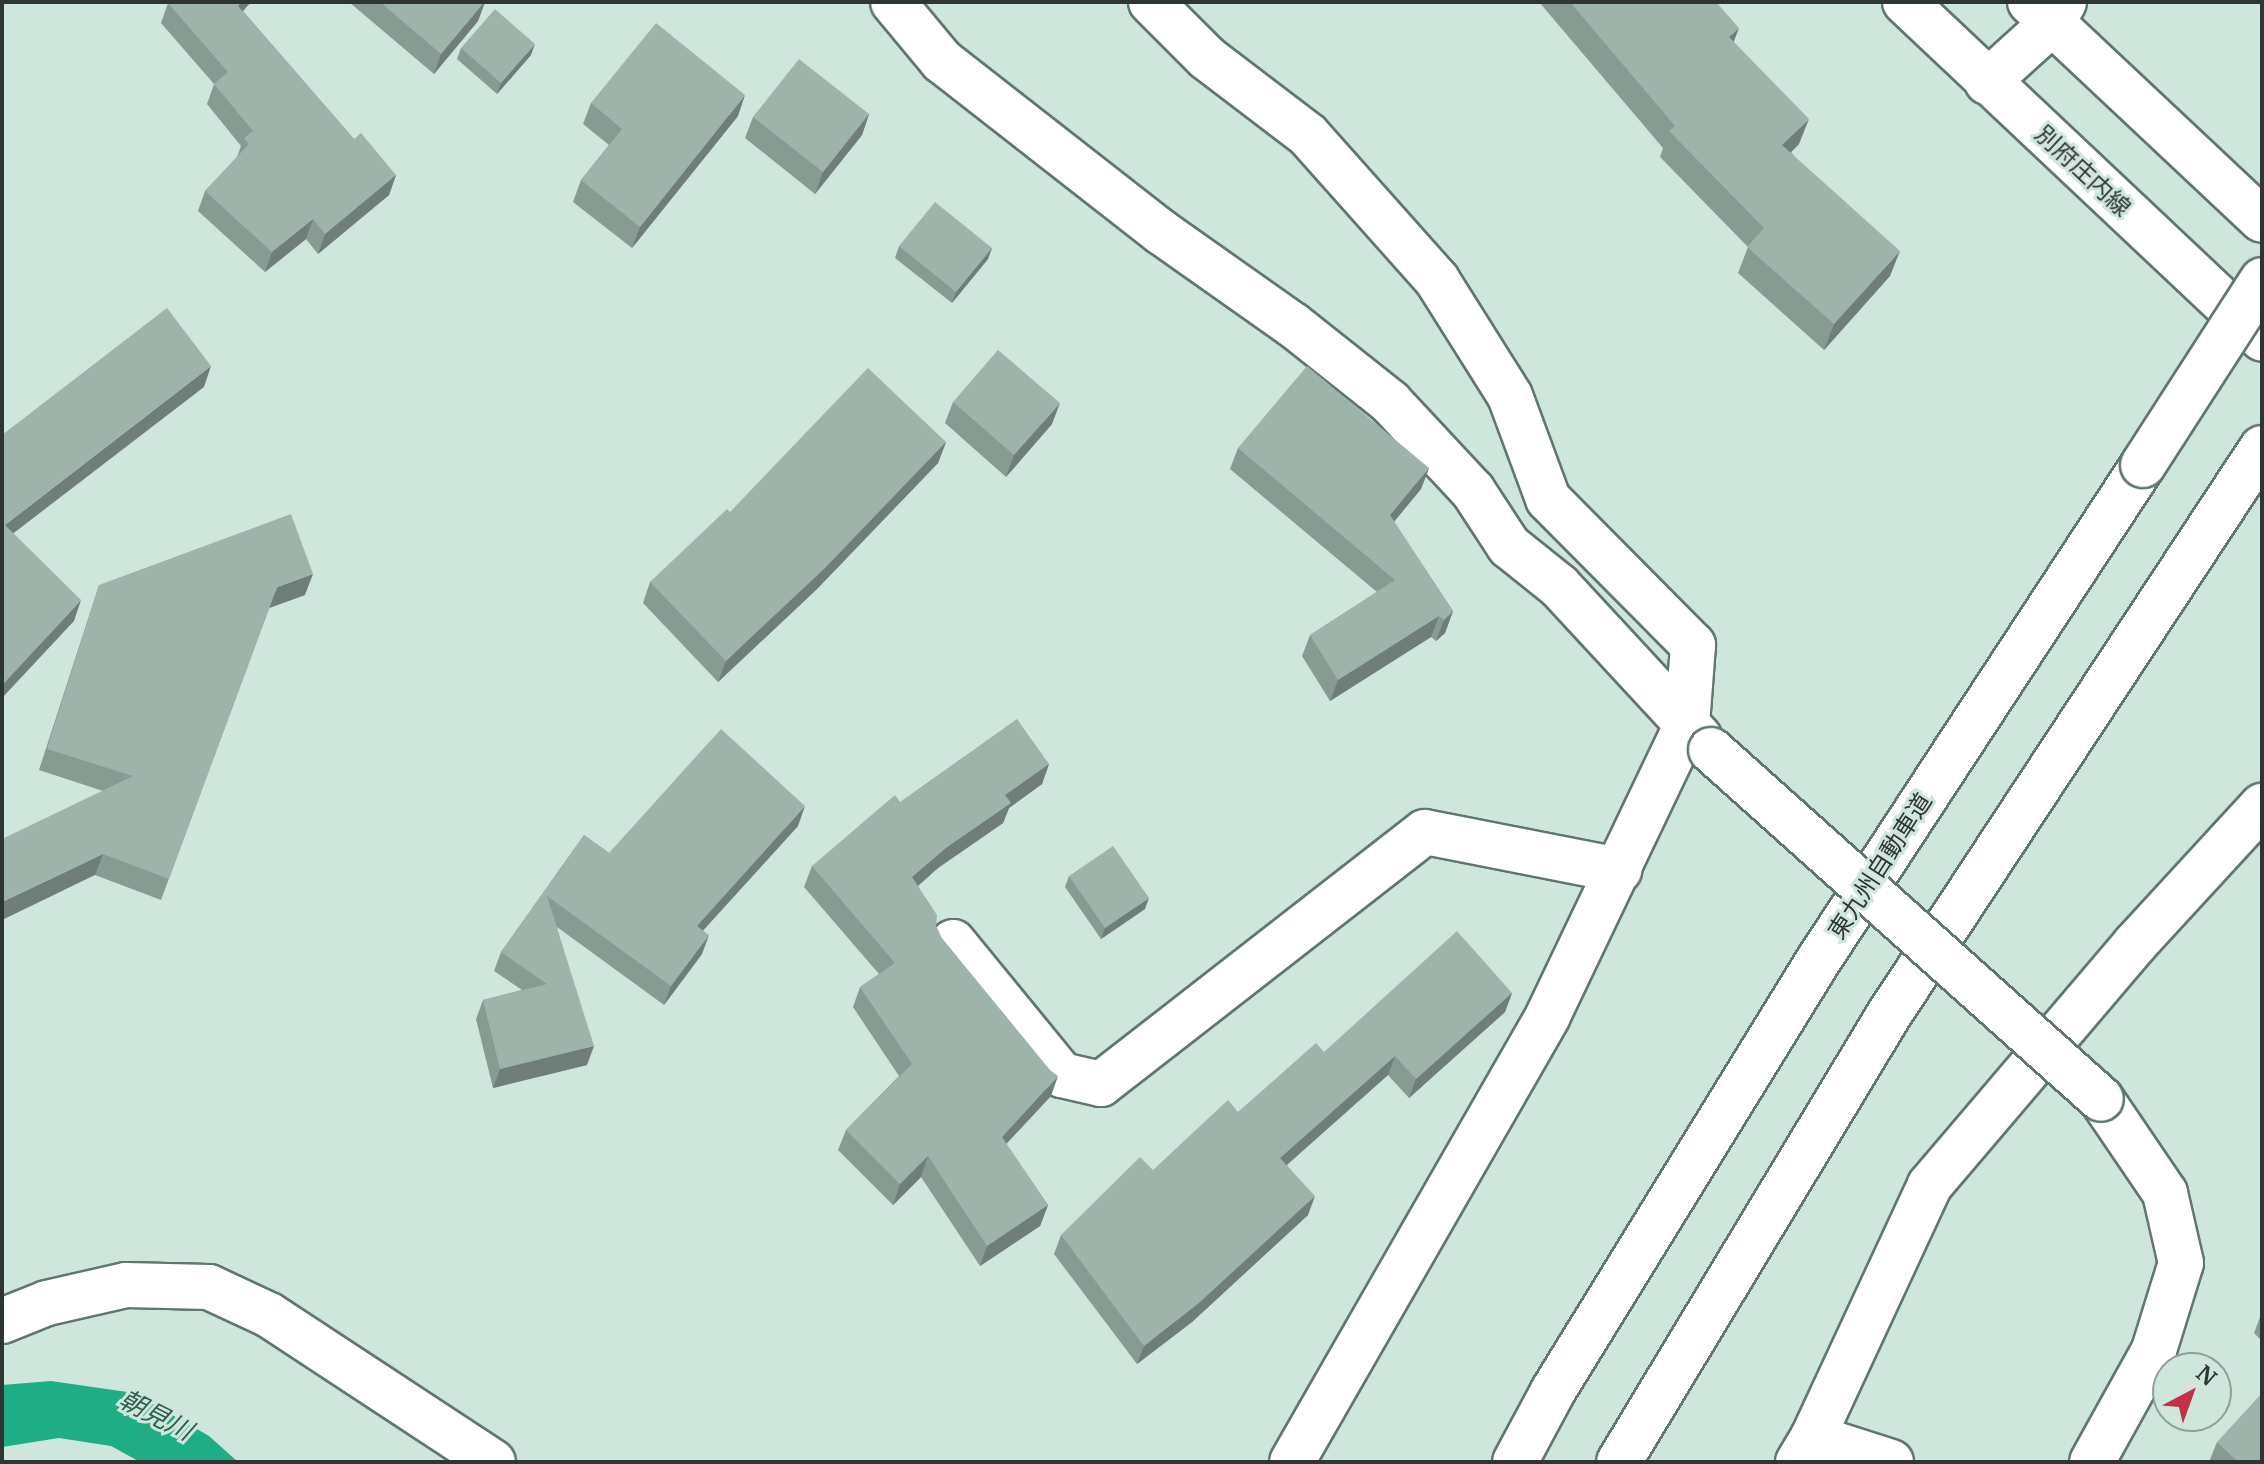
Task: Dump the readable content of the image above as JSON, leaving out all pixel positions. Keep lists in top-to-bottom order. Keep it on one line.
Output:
{"streets":{"main road":["別府庄内線","東九州自動車道"]},"water":["朝見川"],"north":"top right"}
